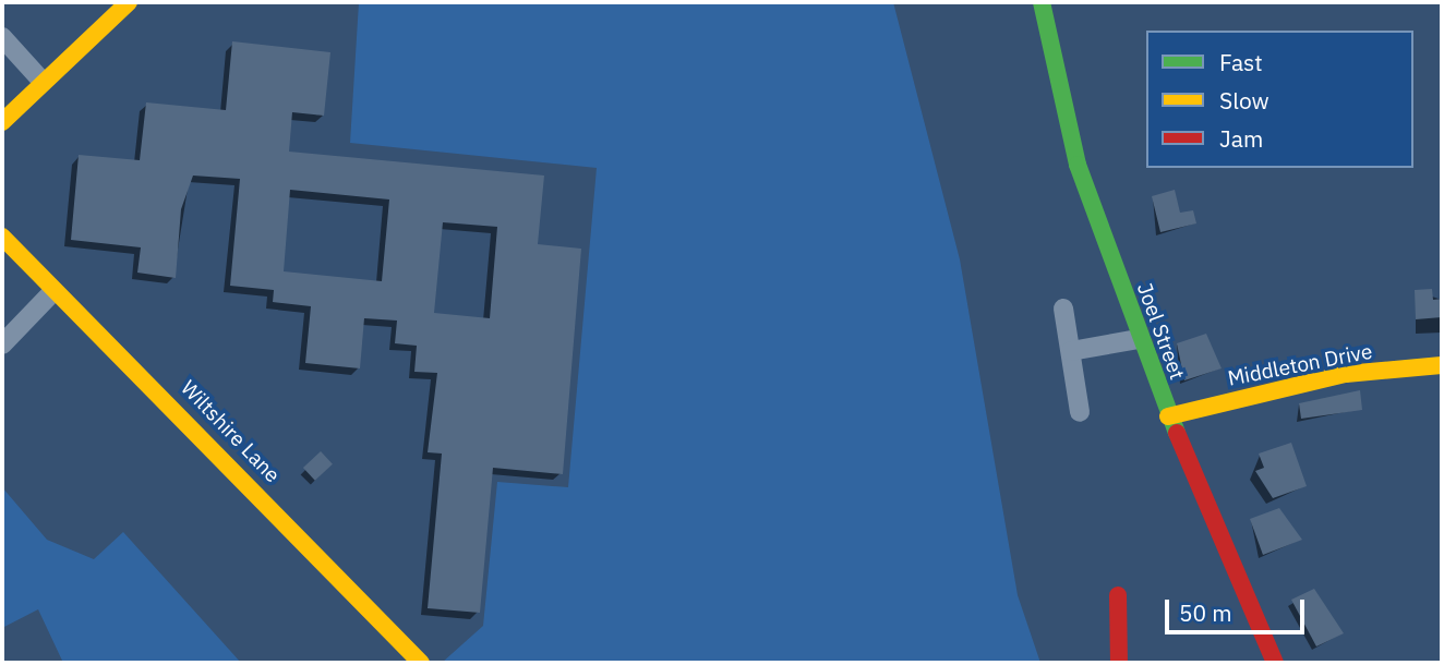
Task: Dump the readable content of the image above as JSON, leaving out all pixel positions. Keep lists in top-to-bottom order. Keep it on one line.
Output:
{"streets":{"street":["Joel Street","Middleton Drive","Wiltshire Lane"]},"crossings":[["Joel Street","Middleton Drive"]],"legend":["Fast","Slow","Jam"],"scale_bar":"50 m"}
